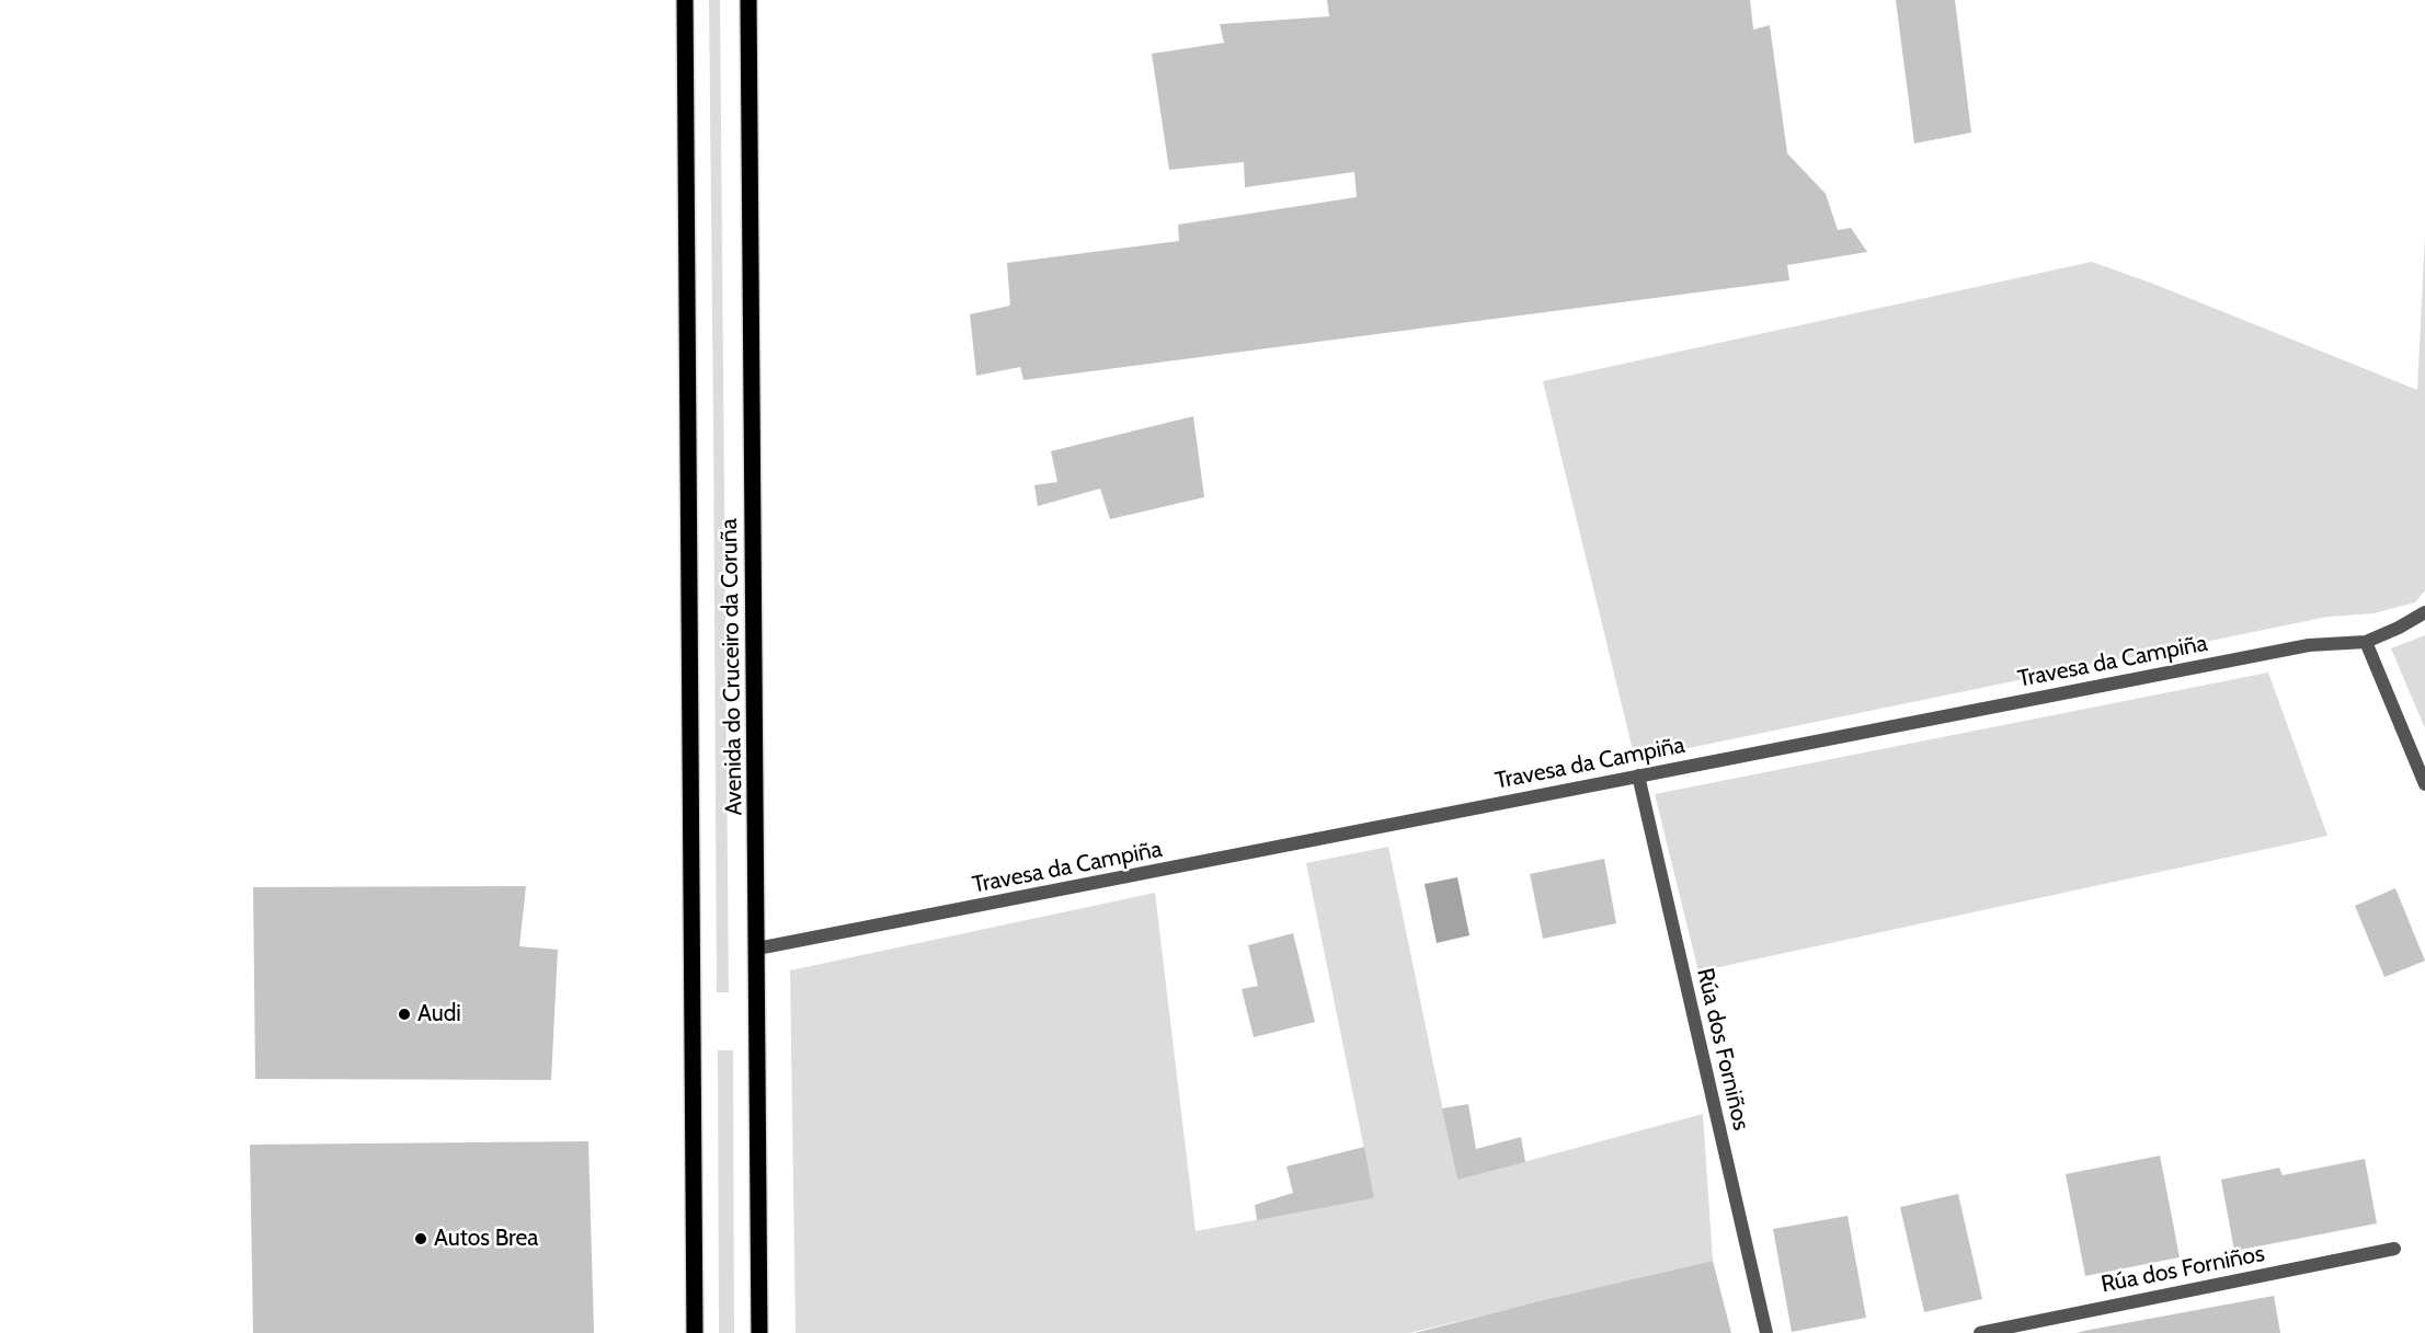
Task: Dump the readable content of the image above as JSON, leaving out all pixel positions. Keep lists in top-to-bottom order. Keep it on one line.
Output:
{"streets":{"main road":["Avenida do Cruceiro da Coruña"],"street":["Travesa da Campiña","Rúa dos Forniños"]},"crossings":[["Travesa da Campiña","Avenida do Cruceiro da Coruña"],["Travesa da Campiña","Rúa dos Forniños"]],"places":["Audi","Autos Brea"]}
